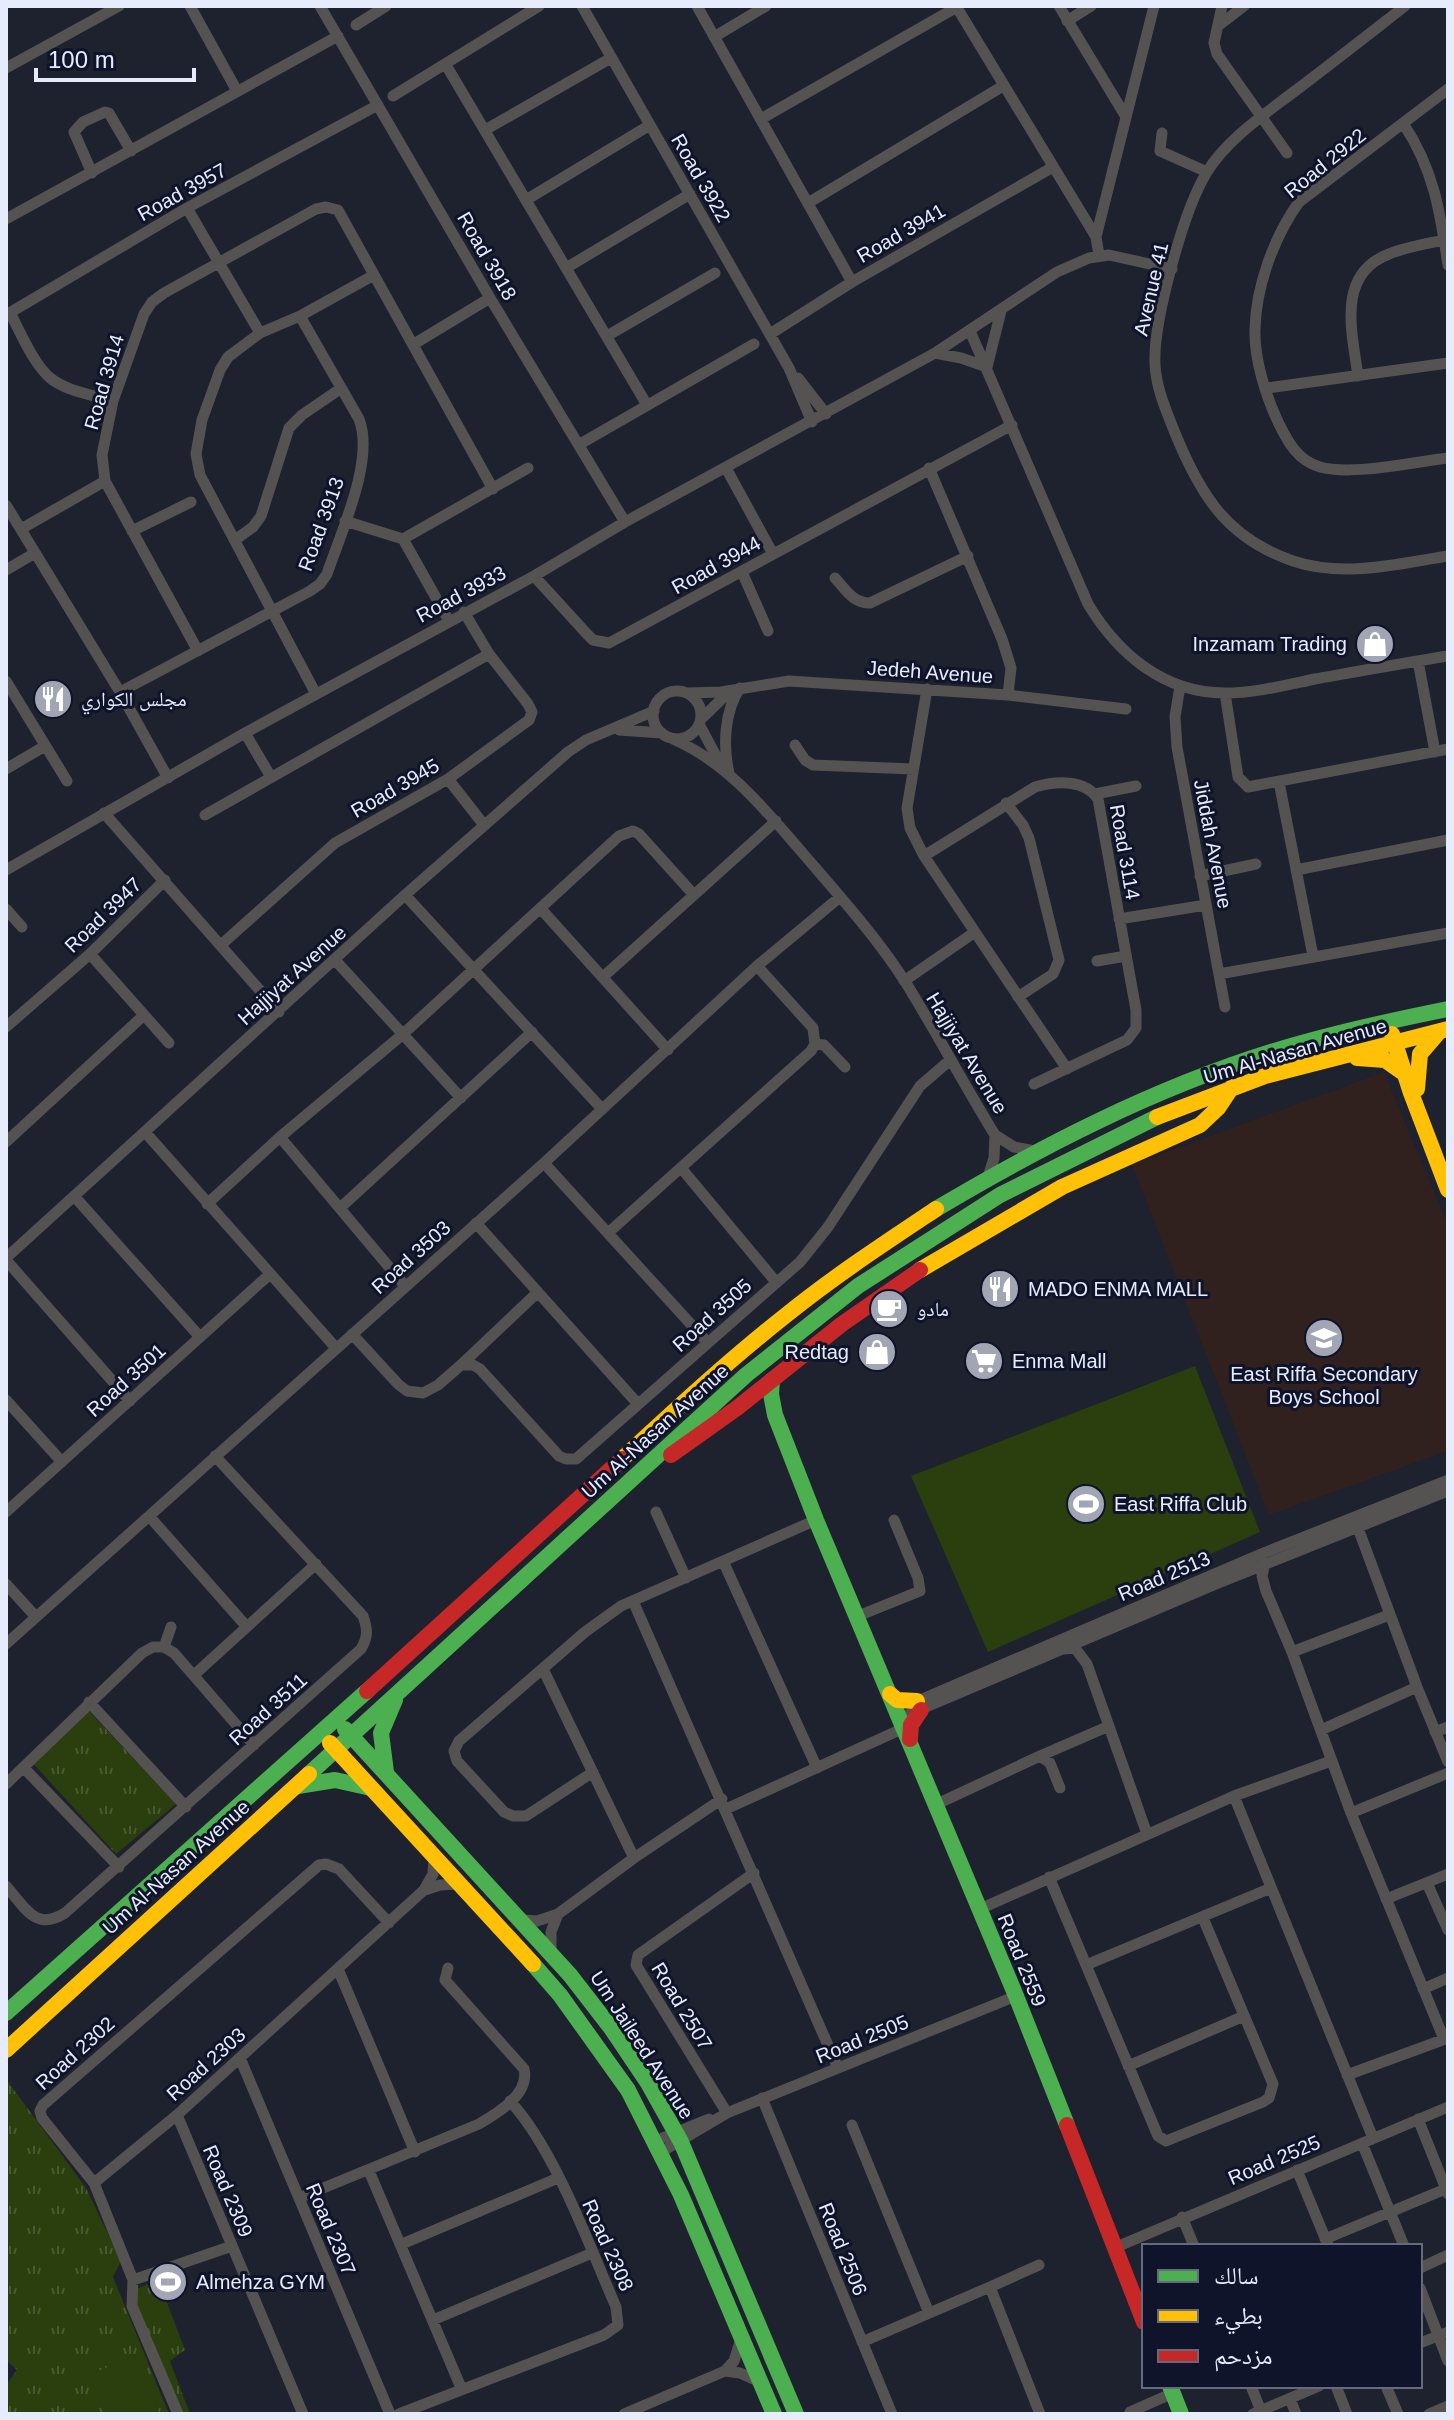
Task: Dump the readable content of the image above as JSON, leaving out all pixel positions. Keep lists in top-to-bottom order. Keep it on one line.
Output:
{"streets":{"street":["Road 2922","Road 3922","Road 3957","Road 3941","Road 3918","Avenue 41","Road 3914","Road 3913","Road 3944","Road 3933","Jedeh Avenue","Road 3945","Jiddah Avenue","Road 3114","Road 3947","Hajjiyat Avenue","Um Al-Nasan Avenue","Road 3503","Road 3505","Road 3501","Road 2513","Road 3511","Road 2559","Road 2507","Road 2505","Um Jaileed Avenue","Road 2302","Road 2303","Road 2525","Road 2309","Road 2307","Road 2308","Road 2506"]},"crossings":[["Road 3922","Road 3941"],["Road 3922","Road 3933"],["Road 3957","Road 3918"],["Road 3918","Road 3933"],["Avenue 41","Road 3933"],["Road 3914","Road 3913"],["Road 3944","Road 3933"],["Road 3933","Road 3945"],["Jedeh Avenue","Hajjiyat Avenue"],["Road 3945","Road 3947"],["Jiddah Avenue","Road 3114"],["Road 3947","Hajjiyat Avenue"],["Hajjiyat Avenue","Um Al-Nasan Avenue"],["Hajjiyat Avenue","Road 3503"],["Hajjiyat Avenue","Road 3505"],["Um Al-Nasan Avenue","Um Jaileed Avenue"],["Road 3503","Road 3511"],["Road 2513","Road 2559"],["Road 2559","Road 2505"],["Road 2559","Road 2525"],["Road 2507","Road 2505"],["Road 2505","Um Jaileed Avenue"],["Road 2505","Road 2506"],["Um Jaileed Avenue","Road 2303"],["Road 2302","Road 2303"],["Road 2303","Road 2309"],["Road 2303","Road 2307"]],"places":{"shop":["Inzamam Trading","Redtag"],"restaurant":["مجلس الكواري","MADO ENMA MALL"],"cafe":["مادو"],"school or university":["East Riffa Secondary Boys School"],"supermarket":["Enma Mall"],"sports":["East Riffa Club","Almehza GYM"]},"legend":["سالك","بطيء","مزدحم"],"scale_bar":"100 m"}
